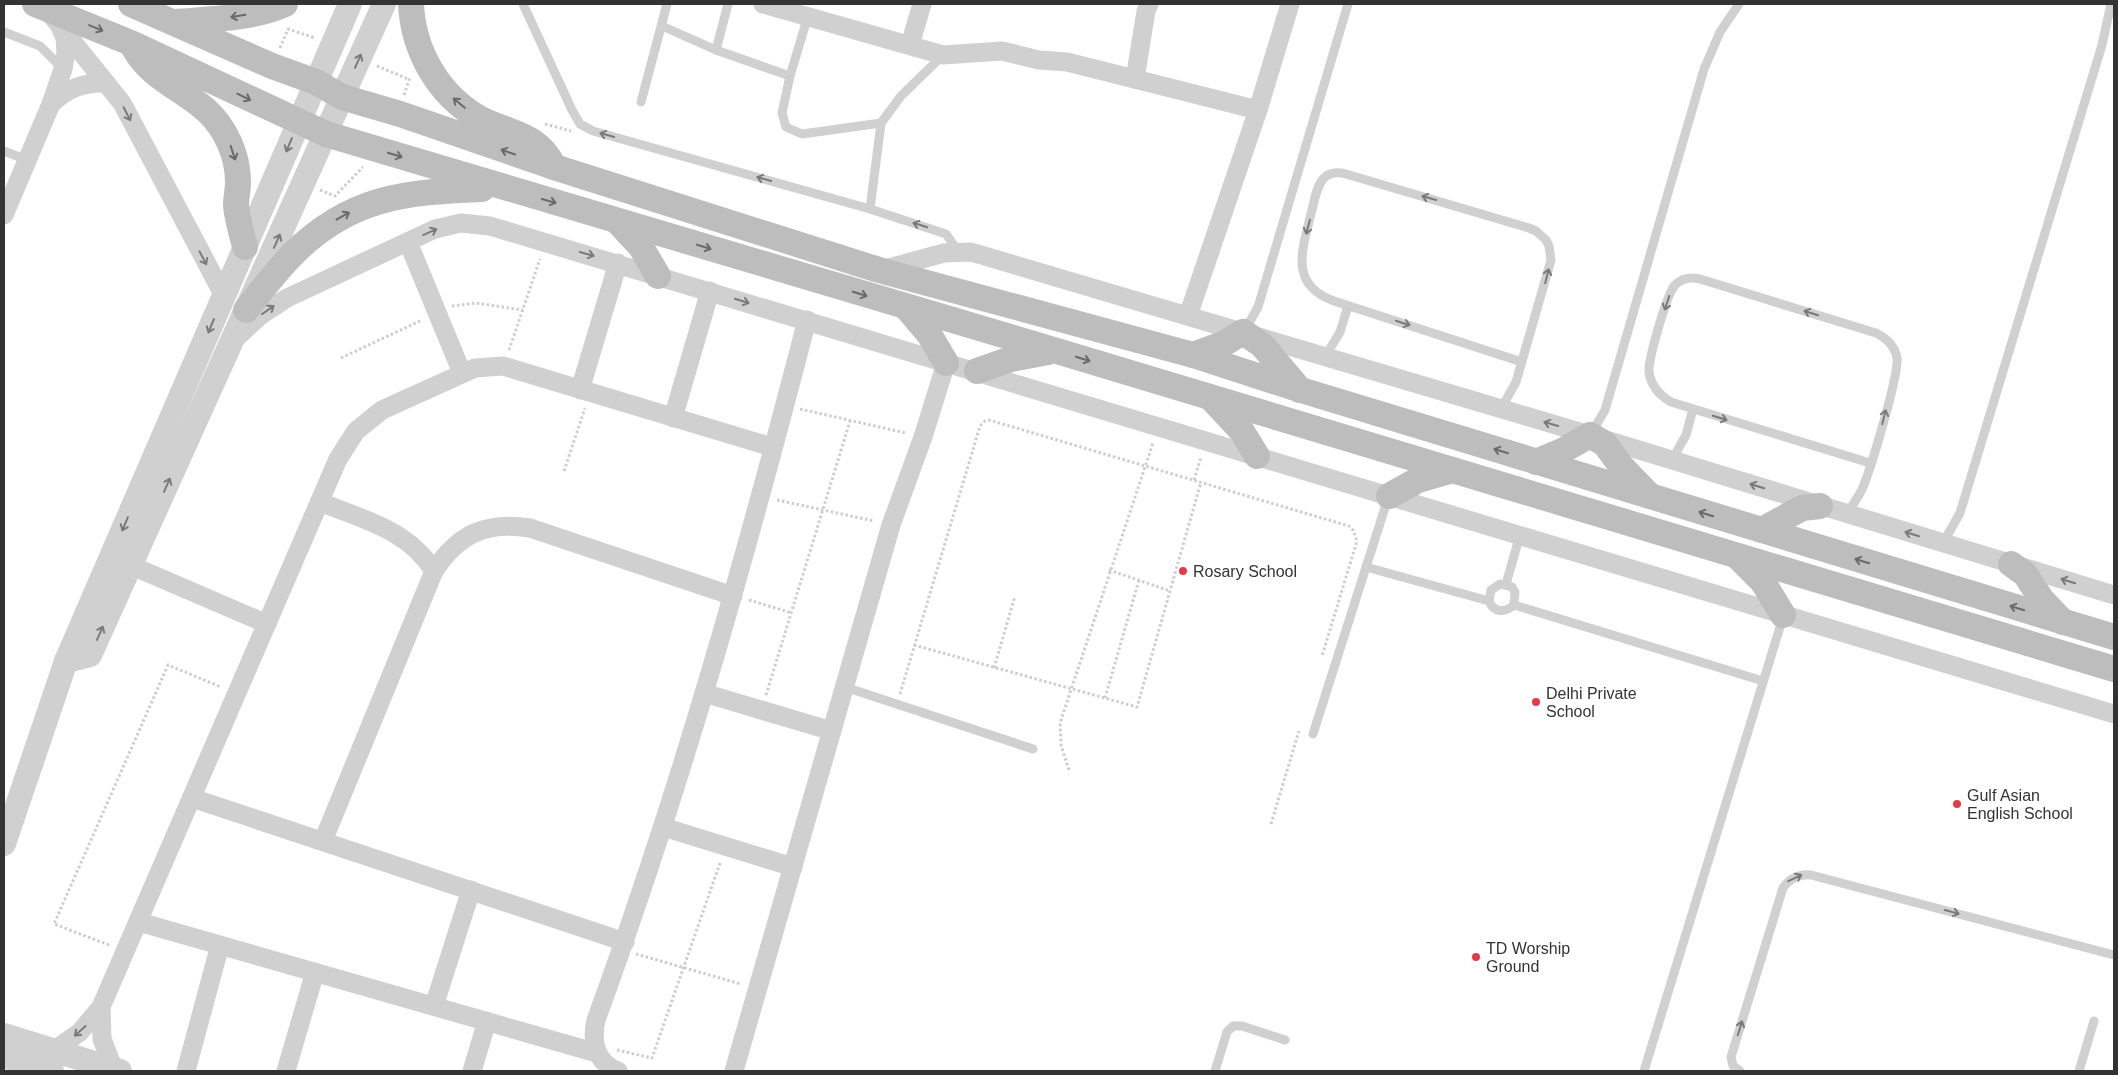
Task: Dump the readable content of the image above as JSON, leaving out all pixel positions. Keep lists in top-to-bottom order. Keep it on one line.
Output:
{"places":["Rosary School","Delhi Private School","Gulf Asian English School","TD Worship Ground"]}
